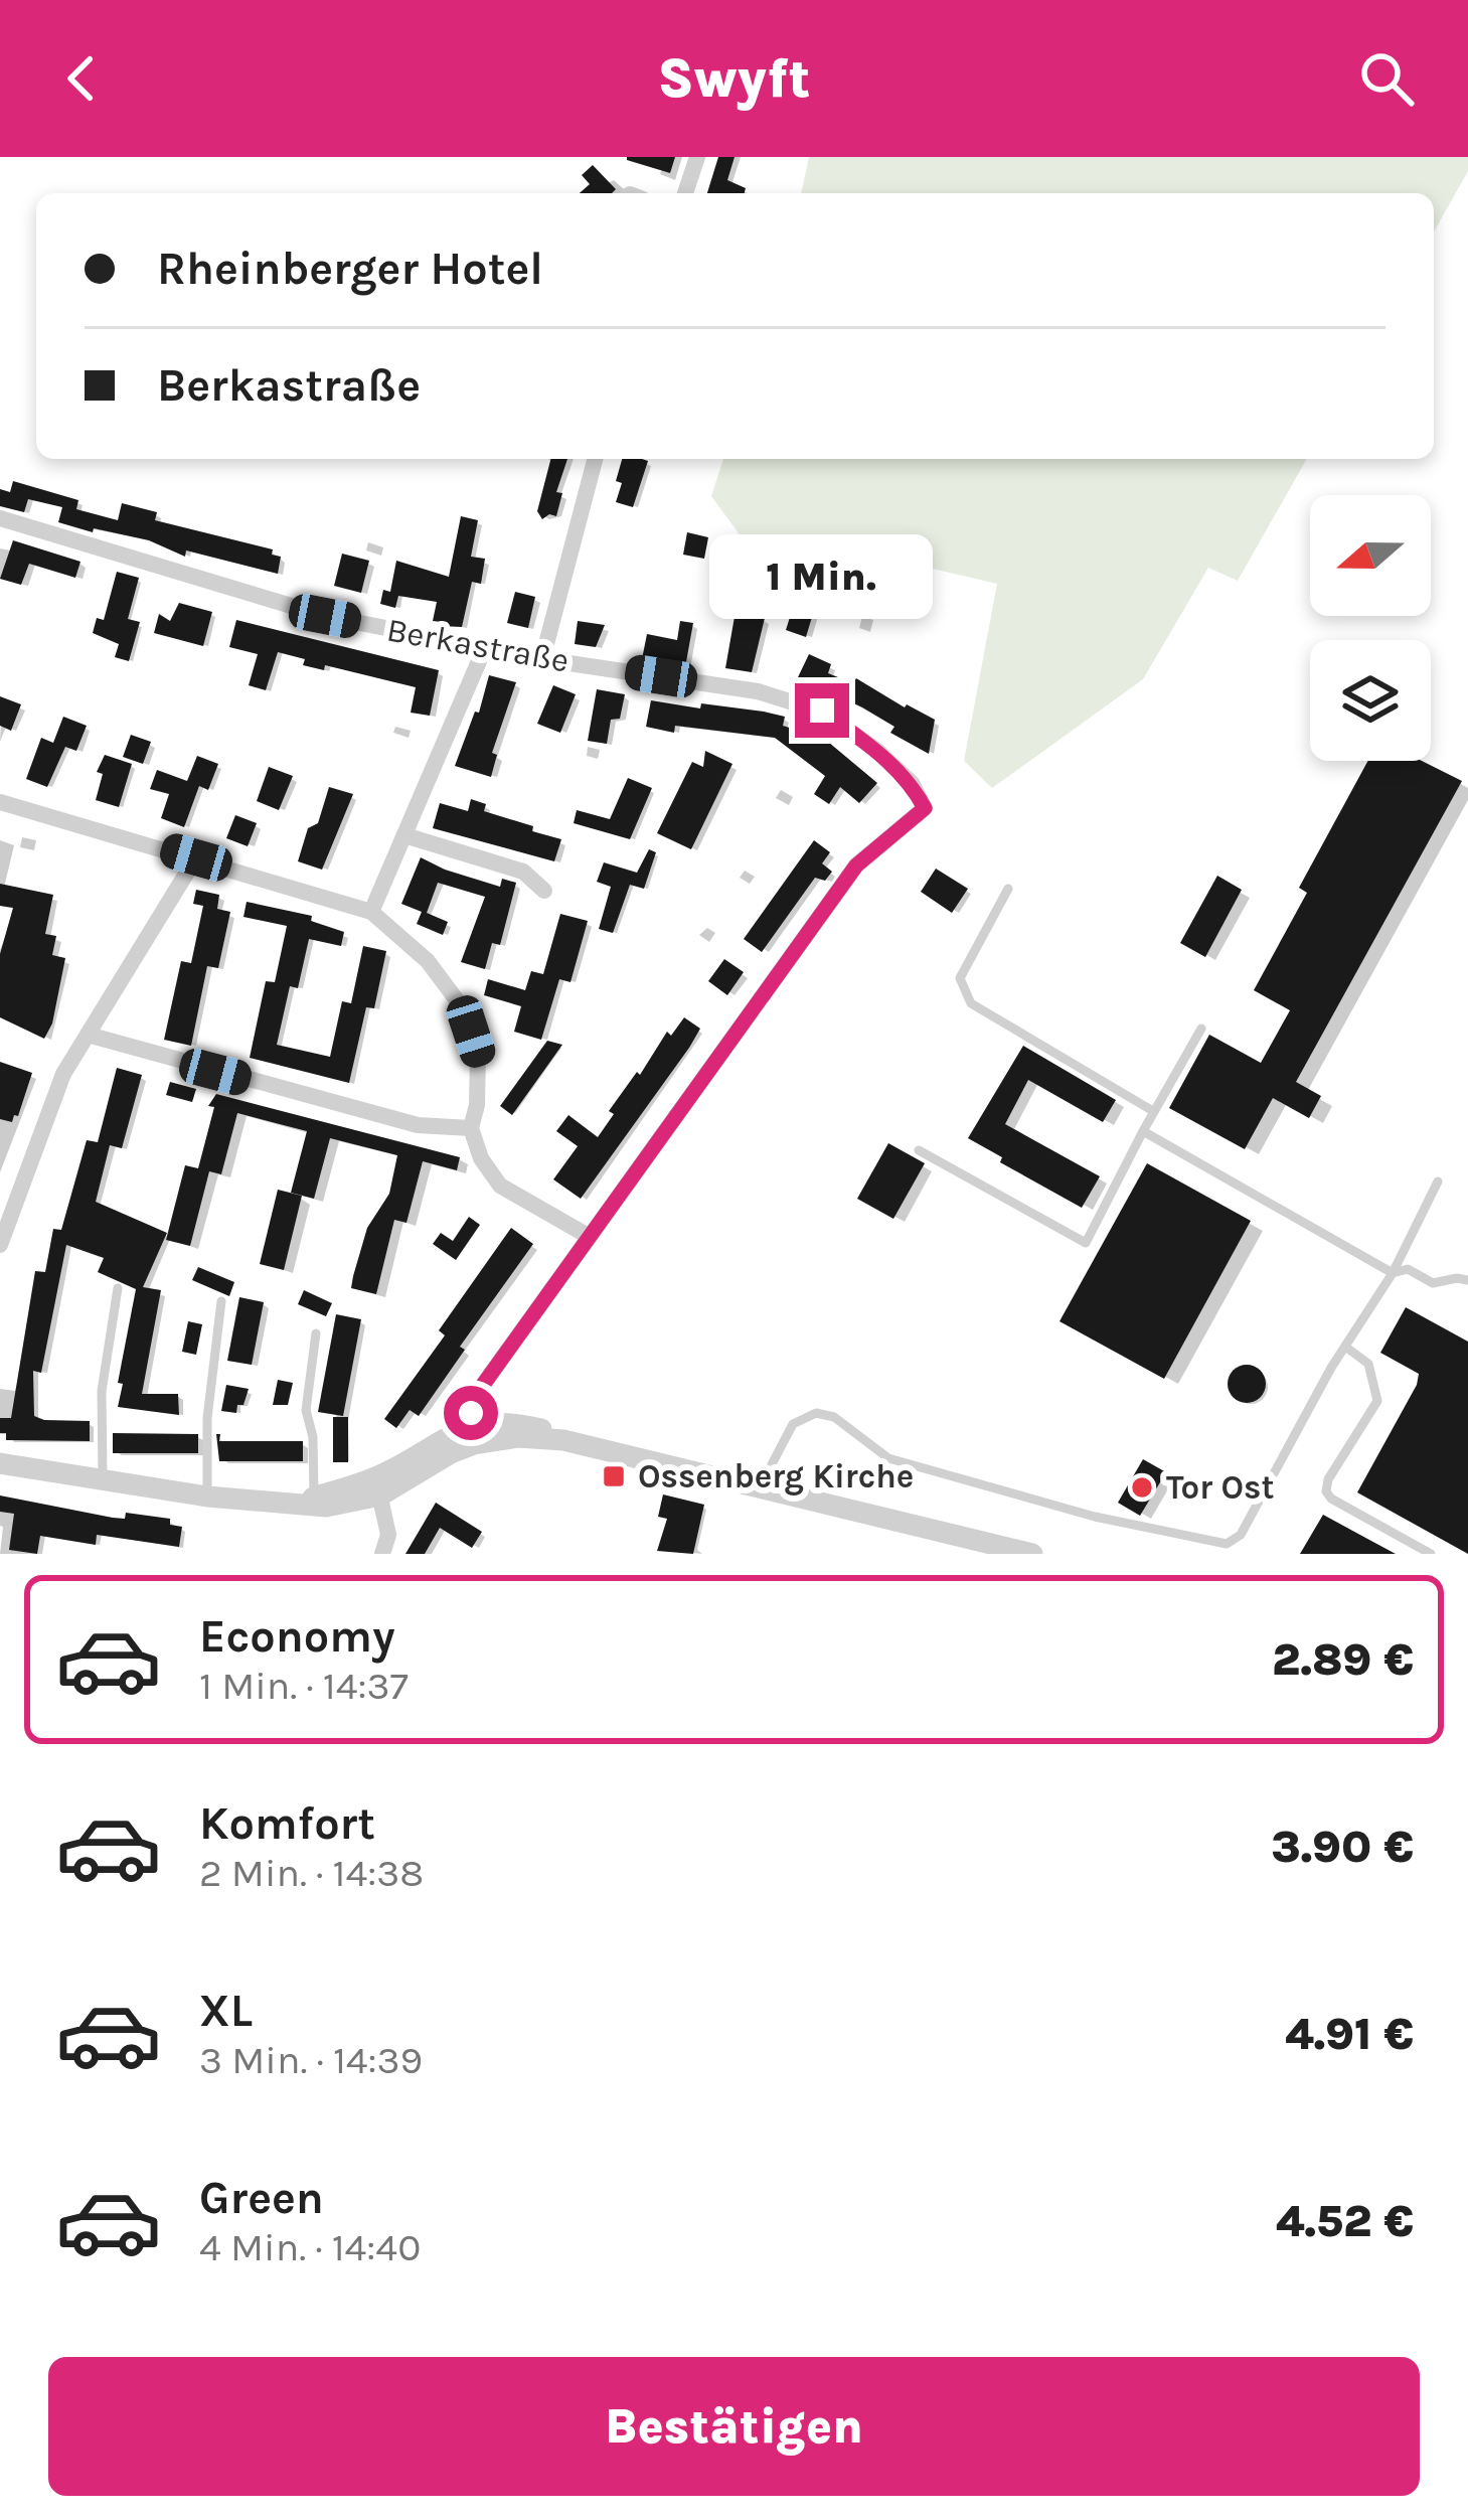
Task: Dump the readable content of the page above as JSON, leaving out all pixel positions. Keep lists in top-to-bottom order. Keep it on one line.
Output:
{"streets":{"street":["Berkastraße"]},"places":{"transit":["Ossenberg Kirche"],"other":["Tor Ost"]},"north":"left","page":{"header":"Swyft","banner":["Rheinberger Hotel","Berkastraße"],"bubble":"1 Min.","list":[{"name":"Economy","note":"1 Min. · 14:37","value":"2.89 €"},{"name":"Komfort","note":"2 Min. · 14:38","value":"3.90 €"},{"name":"XL","note":"3 Min. · 14:39","value":"4.91 €"},{"name":"Green","note":"4 Min. · 14:40","value":"4.52 €"}],"buttons":"Bestätigen"}}
